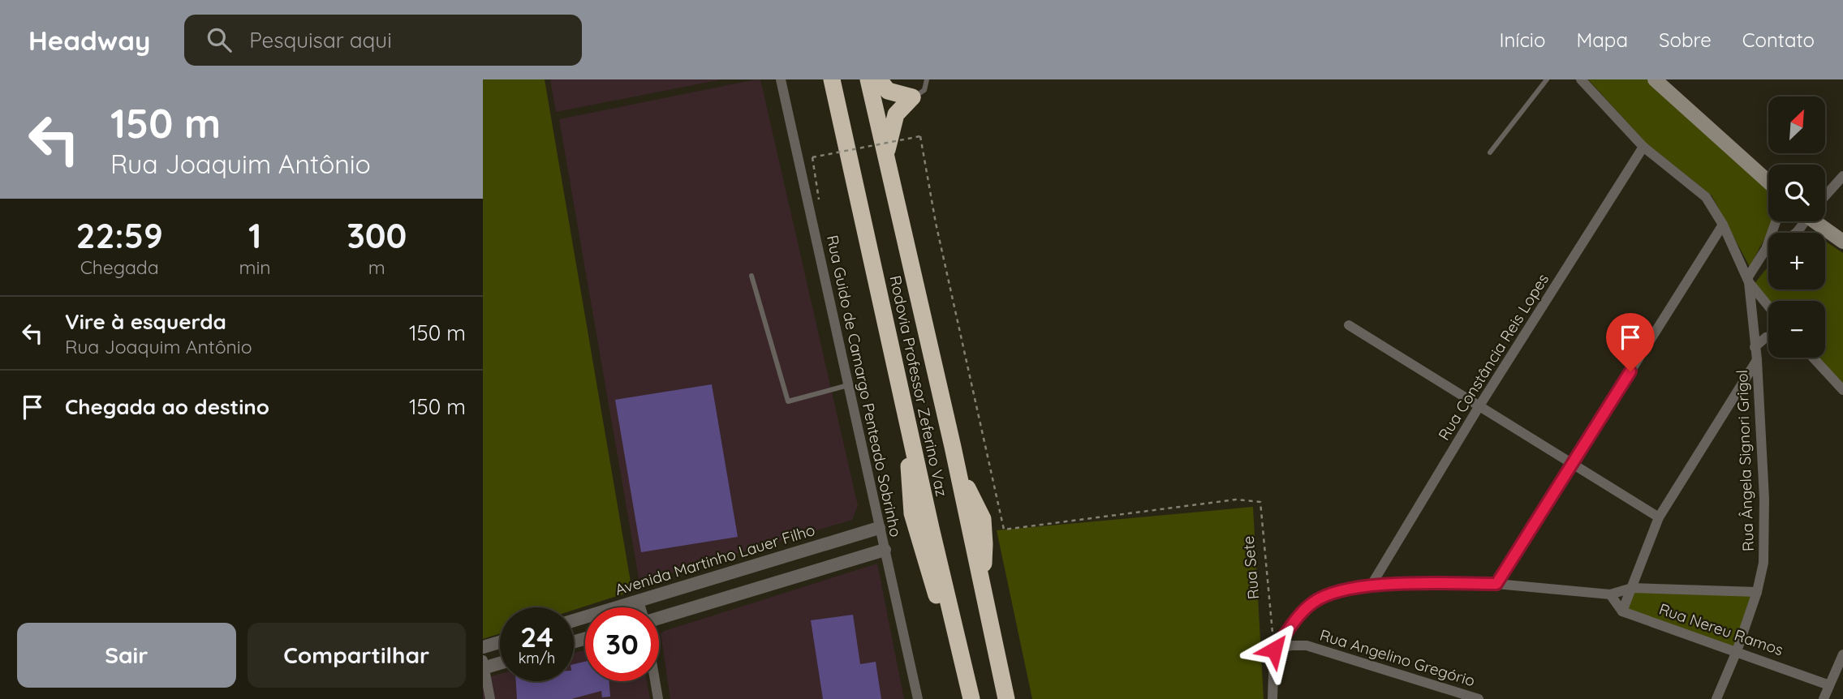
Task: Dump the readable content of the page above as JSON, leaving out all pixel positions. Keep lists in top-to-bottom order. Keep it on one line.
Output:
{"streets":{"highway":["Rodovia Professor Zeferino Vaz"],"street":["Rua Constância Reis Lopes","Rua Guido de Camargo Penteado Sobrinho","Rua Ângela Signori Grigol","Avenida Martinho Lauer Filho","Rua Nereu Ramos","Rua Angelino Gregório"],"path":["Rua Sete"]},"crossings":[["Rua Guido de Camargo Penteado Sobrinho","Avenida Martinho Lauer Filho"],["Rua Ângela Signori Grigol","Rua Nereu Ramos"],["Rua Sete","Rua Angelino Gregório"]],"north":"top right","page":{"header":"Headway","search":"Pesquisar aqui","nav":["Início","Mapa","Sobre","Contato"],"turn":["150 m","Rua Joaquim Antônio"],"map_buttons":["+","−"],"eta":["22:59","Chegada","1","min","300","m"],"list":[{"name":"Vire à esquerda","note":"Rua Joaquim Antônio","value":"150 m"},{"name":"Chegada ao destino","value":"150 m"}],"speed":"24 km/h","limit":"30","buttons":["Sair","Compartilhar"]}}
